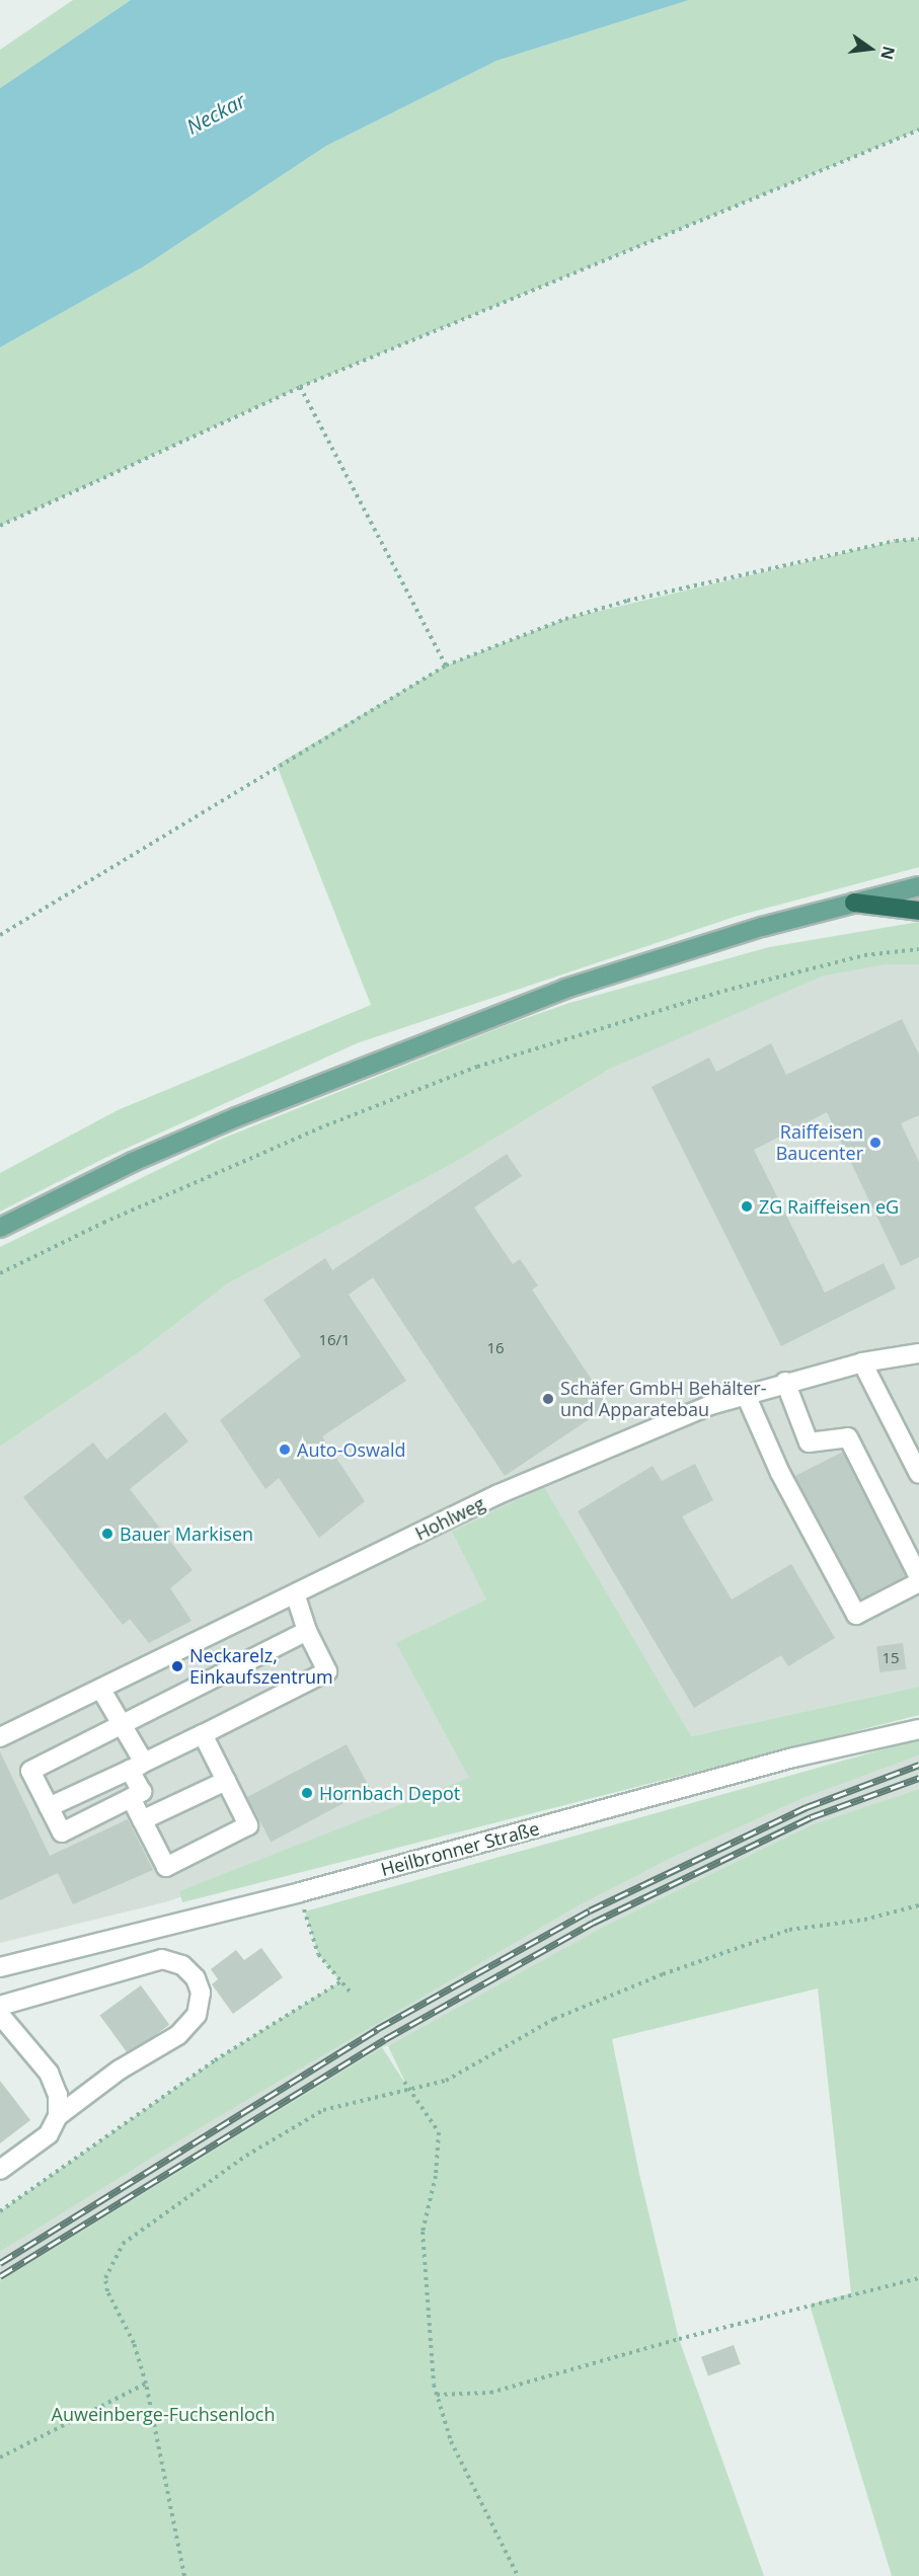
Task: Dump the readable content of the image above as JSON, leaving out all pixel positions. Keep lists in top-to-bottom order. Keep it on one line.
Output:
{"streets":{"street":["Hohlweg","Heilbronner Straße"]},"water":["Neckar"],"parks":["Auweinberge-Fuchsenloch"],"places":["Raiffeisen Baucenter","ZG Raiffeisen eG","Schäfer GmbH Behälter- und Apparatebau","Auto-Oswald","Bauer Markisen","Neckarelz, Einkaufszentrum","Hornbach Depot"],"house_numbers":["16/1","16","15"],"north":"right"}
